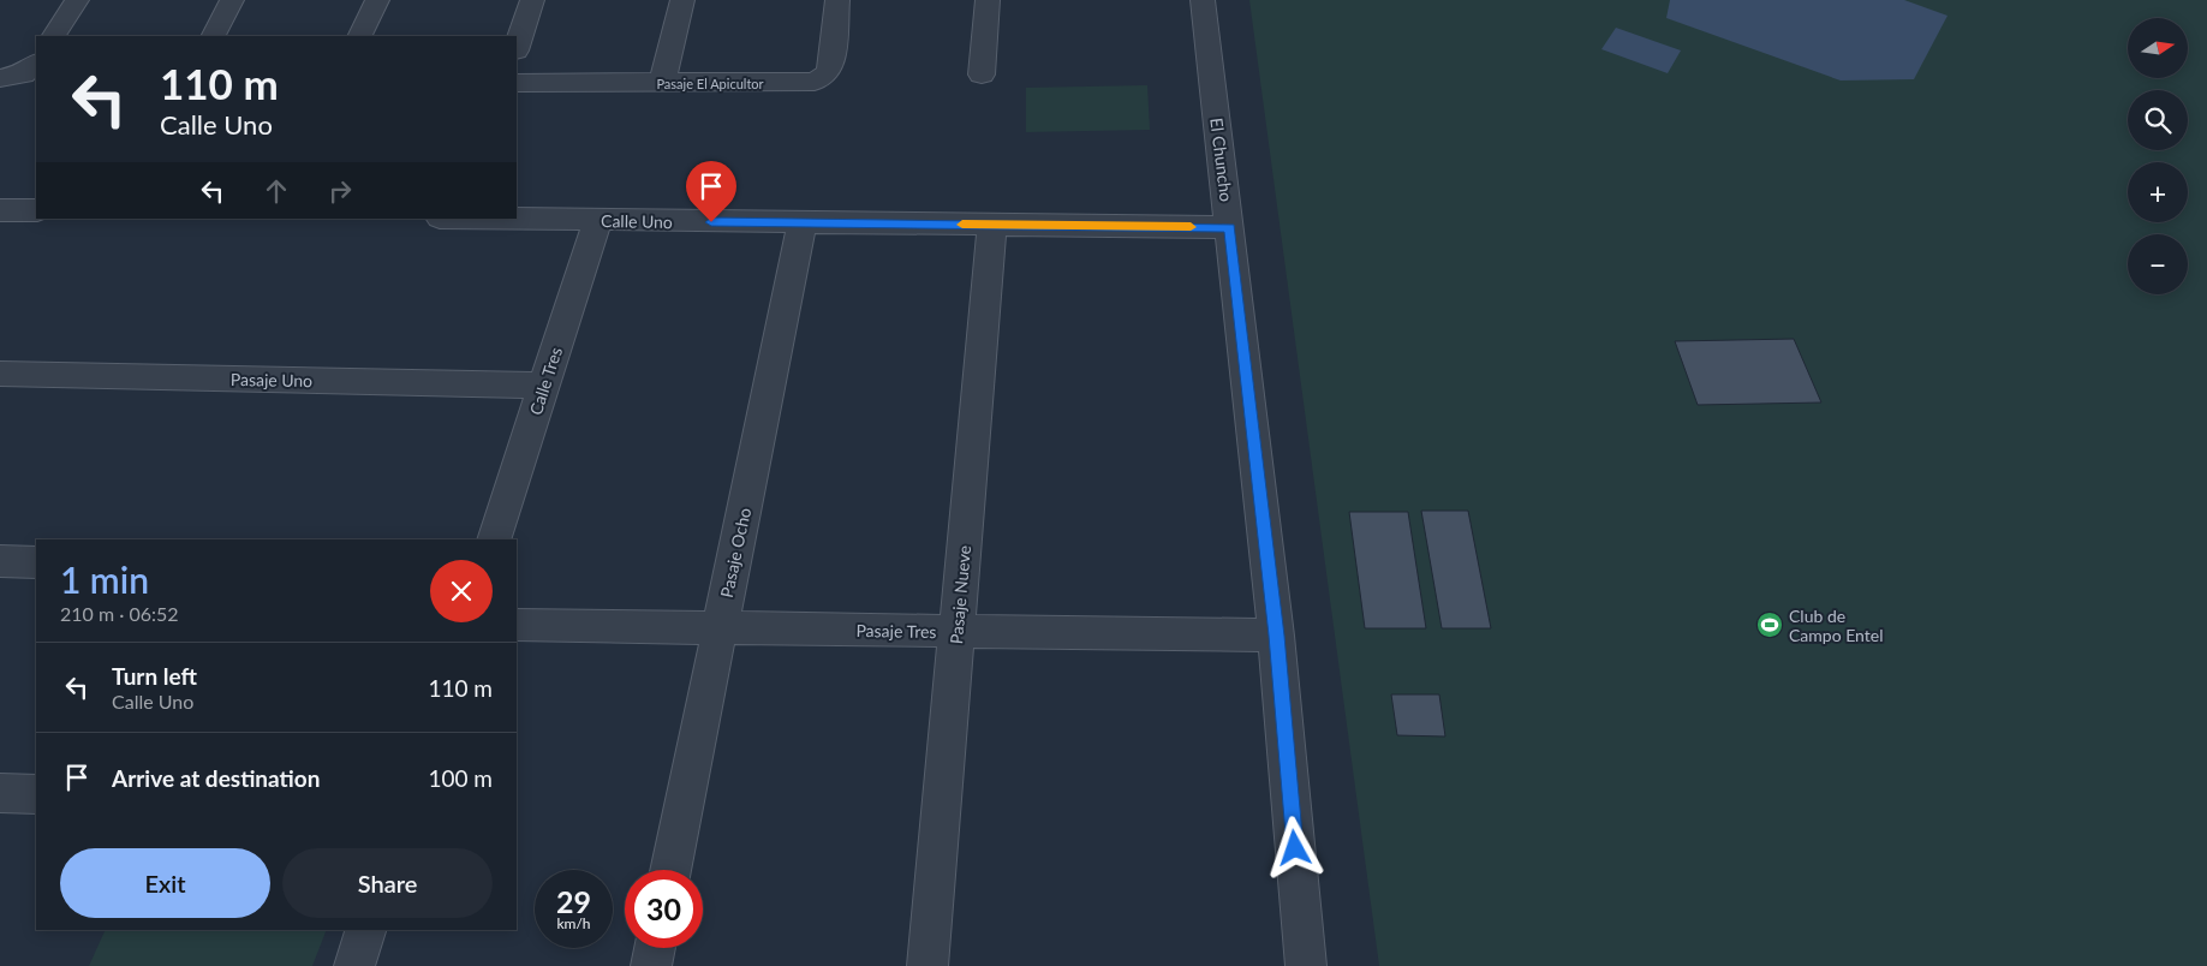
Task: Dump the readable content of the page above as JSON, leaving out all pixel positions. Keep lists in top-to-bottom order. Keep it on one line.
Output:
{"streets":{"street":["Pasaje El Apicultor","El Chuncho","Calle Uno","Pasaje Uno","Calle Tres","Pasaje Ocho","Pasaje Nueve","Pasaje Tres"]},"crossings":[["El Chuncho","Calle Uno"],["El Chuncho","Pasaje Tres"],["Calle Uno","Calle Tres"],["Calle Uno","Pasaje Ocho"],["Calle Uno","Pasaje Nueve"],["Pasaje Uno","Calle Tres"],["Pasaje Ocho","Pasaje Tres"],["Pasaje Nueve","Pasaje Tres"]],"places":{"sports":["Club de Campo Entel"]},"north":"right","page":{"map_buttons":["+","−"],"turn":["110 m","Calle Uno"],"heading":["1 min","210 m · 06:52"],"list":[{"name":"Turn left","note":"Calle Uno","value":"110 m"},{"name":"Arrive at destination","value":"100 m"}],"buttons":["Exit","Share"],"speed":"29 km/h","limit":"30"}}
